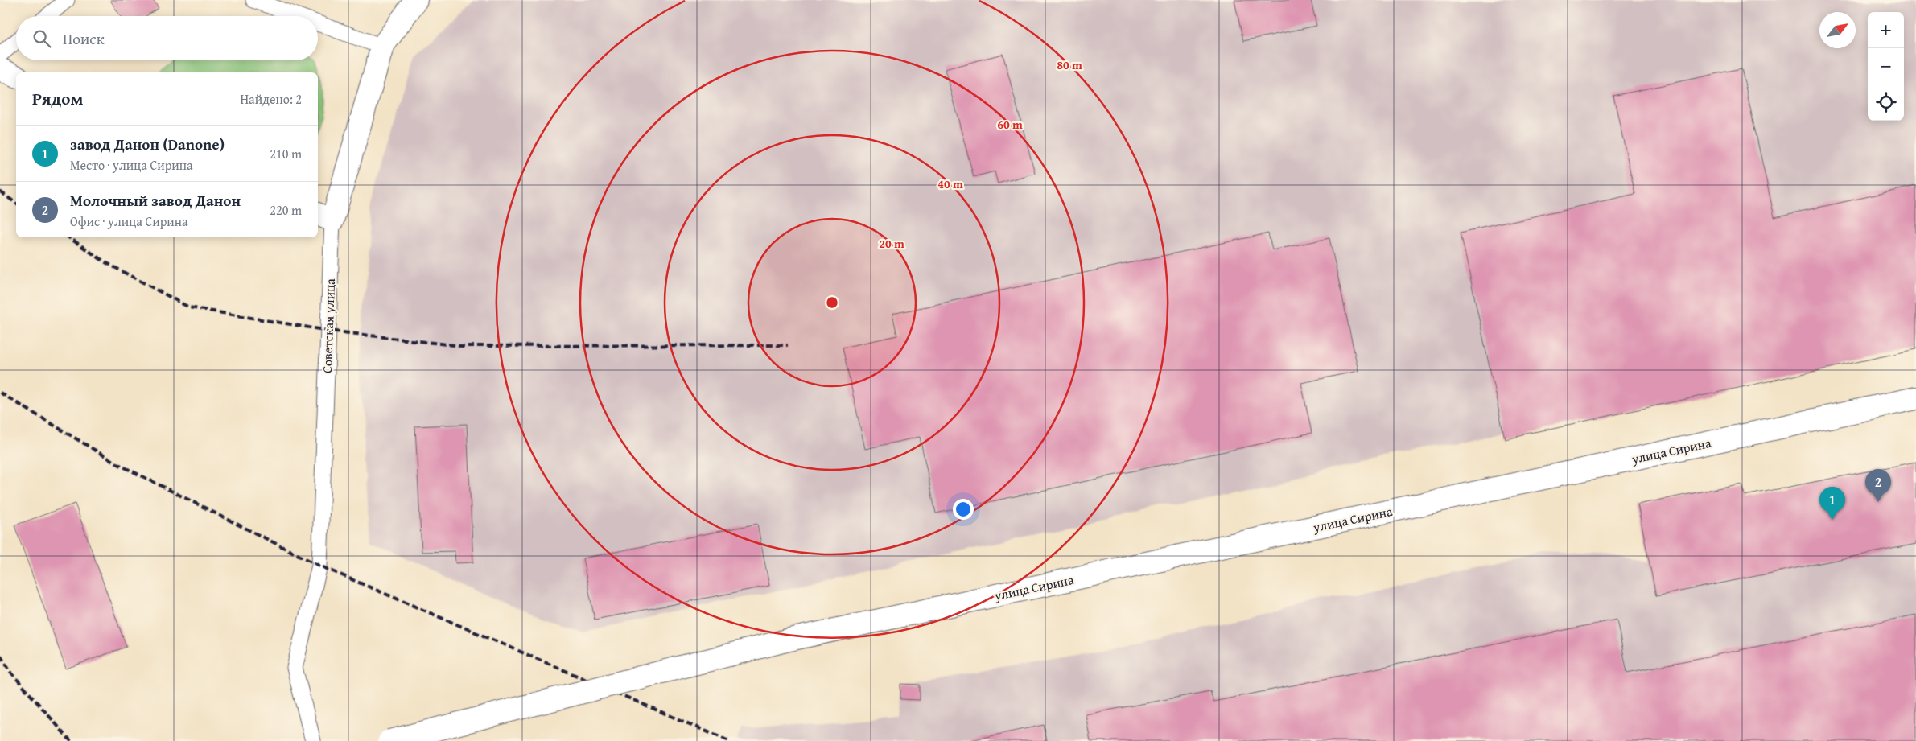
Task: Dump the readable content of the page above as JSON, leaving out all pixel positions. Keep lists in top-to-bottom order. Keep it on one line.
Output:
{"streets":{"street":["Советская улица","улица Сирина"]},"north":"top right","page":{"map_buttons":["+","−"],"search":"Поиск","heading":["Рядом","Найдено: 2"],"list":[{"mark":"1","name":"завод Данон (Danone)","note":"Место · улица Сирина","value":"210 m"},{"mark":"2","name":"Молочный завод Данон","note":"Офис · улица Сирина","value":"220 m"}],"pins":["2","1"]},"rings":["80 m","60 m","40 m","20 m"]}
